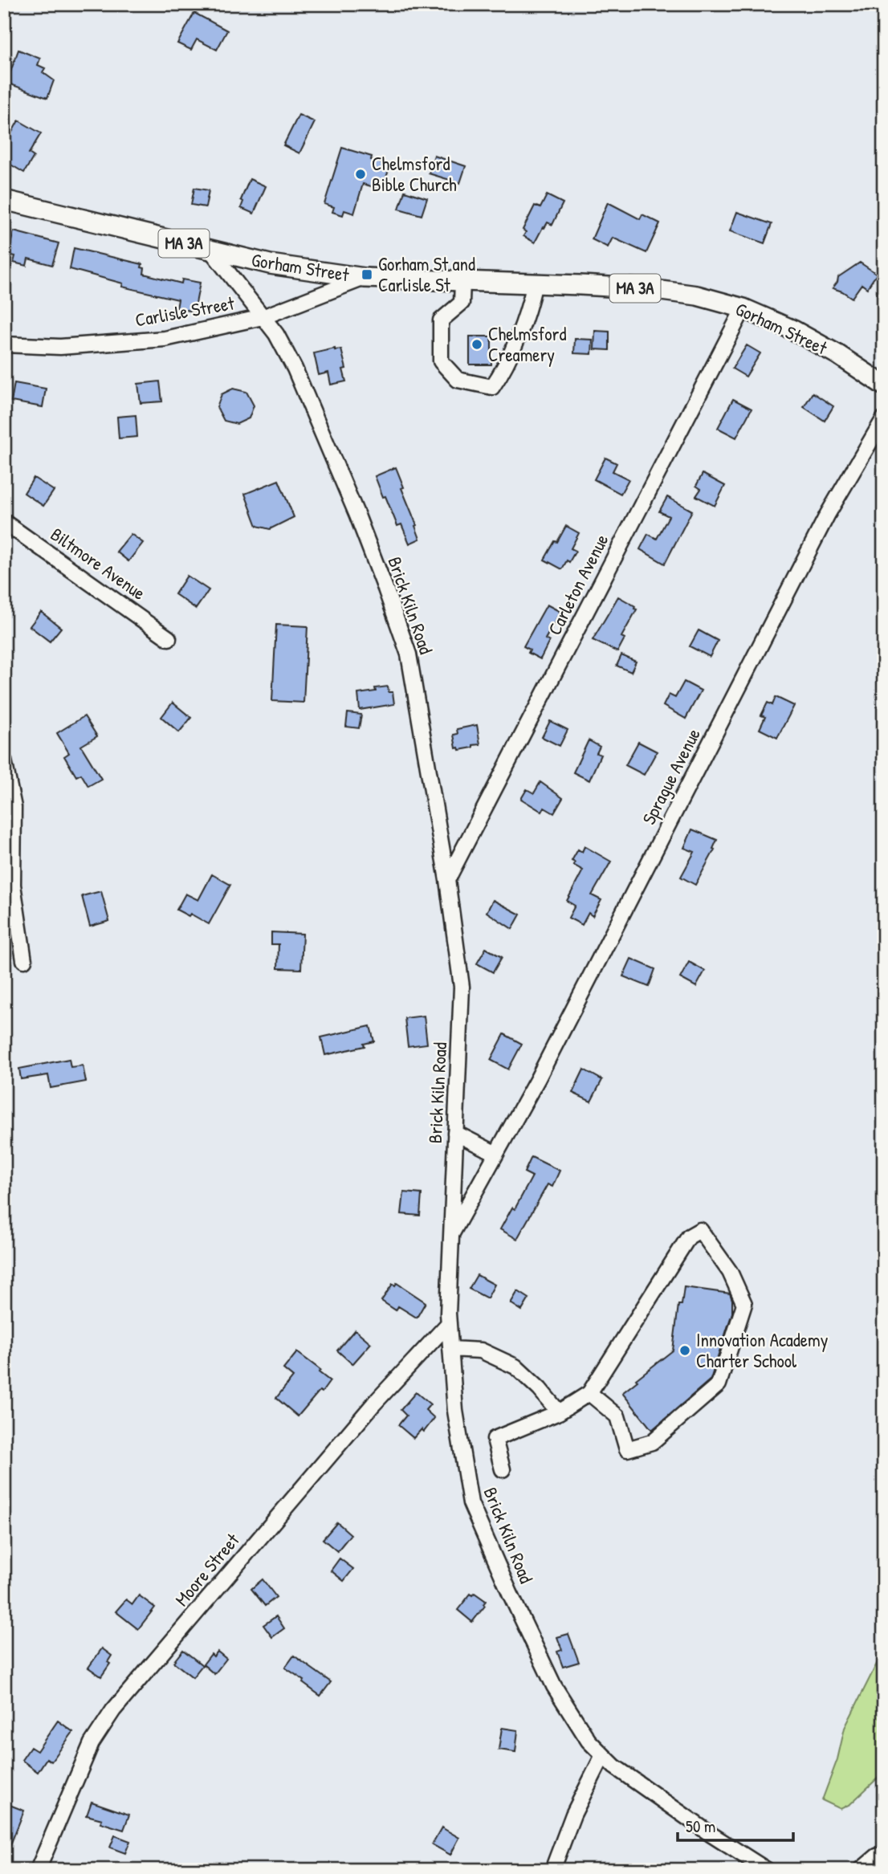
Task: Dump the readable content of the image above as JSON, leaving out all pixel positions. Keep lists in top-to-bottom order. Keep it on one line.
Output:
{"streets":{"main road":["MA 3A","Gorham Street"],"street":["Carlisle Street","Biltmore Avenue","Carleton Avenue","Brick Kiln Road","Sprague Avenue","Moore Street"]},"crossings":[["Gorham Street","Carlisle Street"],["Gorham Street","Carleton Avenue"],["Gorham Street","Brick Kiln Road"],["Carlisle Street","Brick Kiln Road"],["Carleton Avenue","Brick Kiln Road"],["Brick Kiln Road","Sprague Avenue"],["Brick Kiln Road","Moore Street"]],"places":{"other":["Chelmsford Bible Church","Chelmsford Creamery","Innovation Academy Charter School"],"transit":["Gorham St and Carlisle St"]},"scale_bar":"50 m"}
